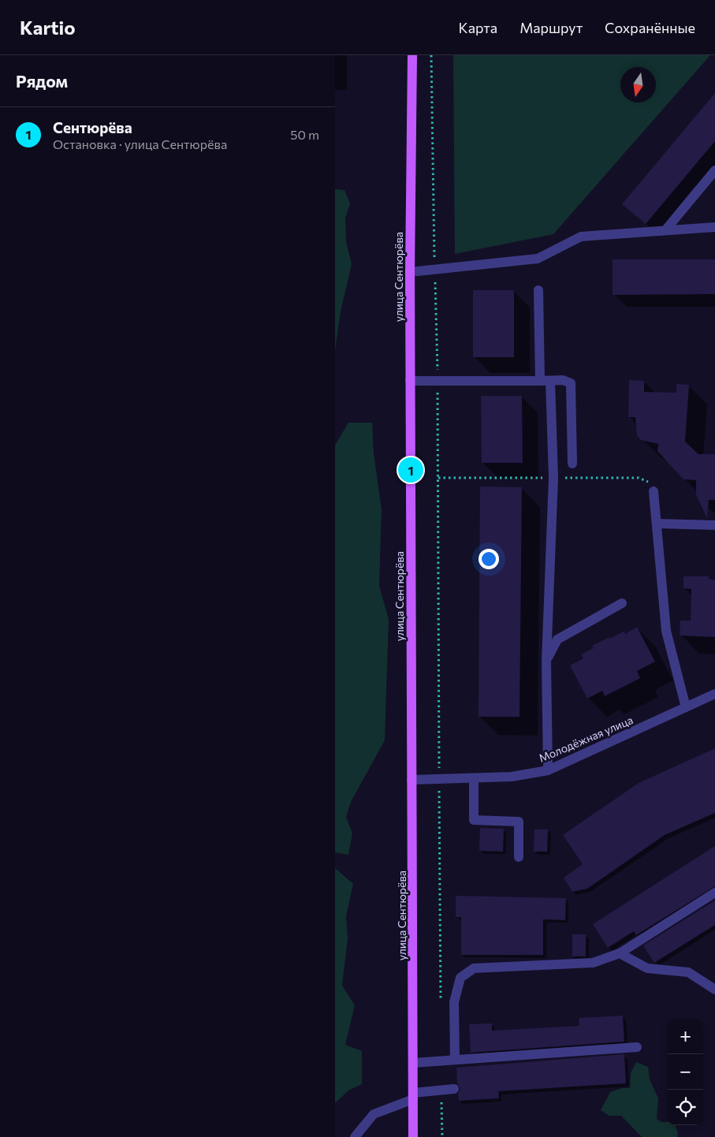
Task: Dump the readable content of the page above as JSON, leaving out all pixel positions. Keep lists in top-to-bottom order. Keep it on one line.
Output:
{"streets":{"main road":["улица Сентюрёва"],"street":["Молодёжная улица"]},"crossings":[["улица Сентюрёва","Молодёжная улица"]],"north":"bottom","page":{"header":"Kartio","nav":["Карта","Маршрут","Сохранённые"],"heading":"Рядом","list":[{"mark":"1","name":"Сентюрёва","note":"Остановка · улица Сентюрёва","value":"50 m"}],"pins":"1","map_buttons":["+","−"]}}
